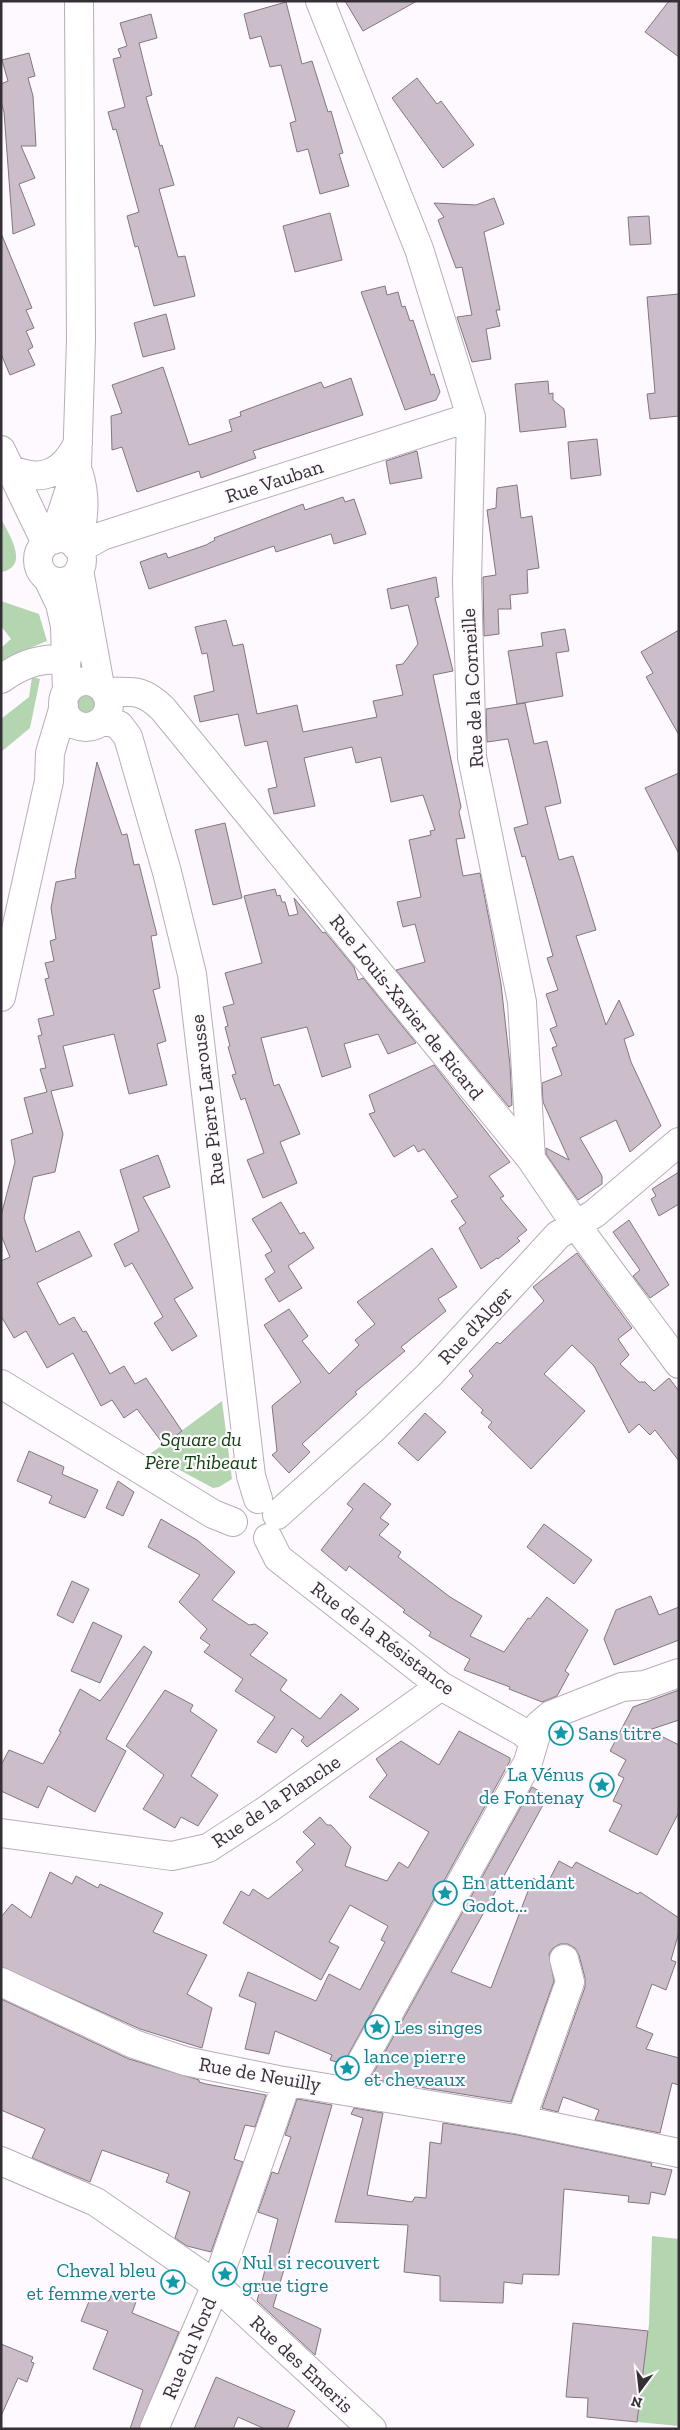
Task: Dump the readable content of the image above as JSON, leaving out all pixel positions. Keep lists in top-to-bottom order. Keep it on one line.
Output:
{"streets":{"street":["Rue Vauban","Rue de la Corneille","Rue Louis-Xavier de Ricard","Rue Pierre Larousse","Rue d'Alger","Rue de la Résistance","Rue de la Planche","Rue de Neuilly","Rue du Nord","Rue des Emeris"]},"crossings":[["Rue Vauban","Rue de la Corneille"],["Rue de la Corneille","Rue Louis-Xavier de Ricard"],["Rue Louis-Xavier de Ricard","Rue Pierre Larousse"],["Rue Louis-Xavier de Ricard","Rue d'Alger"],["Rue Pierre Larousse","Rue d'Alger"],["Rue Pierre Larousse","Rue de la Résistance"],["Rue d'Alger","Rue de la Résistance"],["Rue de la Résistance","Rue de la Planche"],["Rue du Nord","Rue des Emeris"]],"parks":["Square du Père Thibeaut"],"places":{"place":["Sans titre","La Vénus de Fontenay","En attendant Godot...","Les singes","lance pierre et cheveaux","Nul si recouvert grue tigre","Cheval bleu et femme verte"]},"north":"bottom"}
